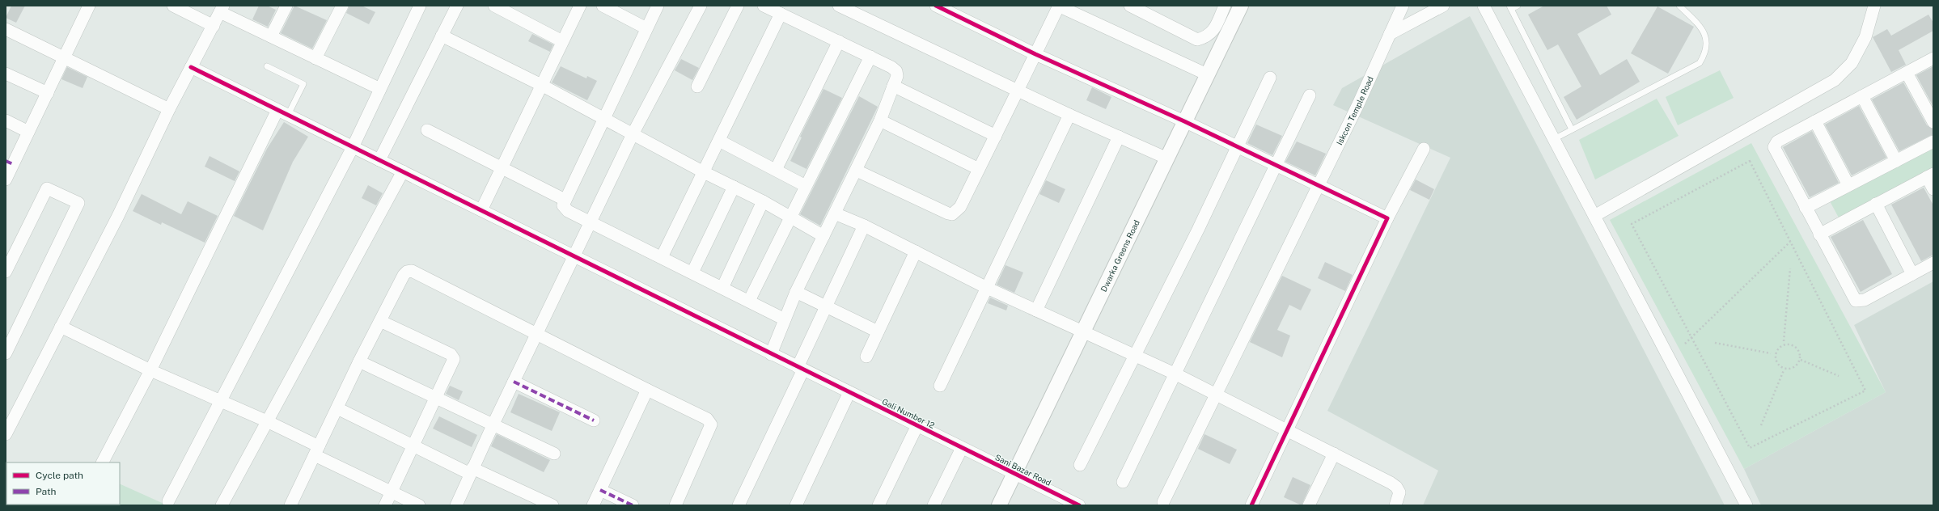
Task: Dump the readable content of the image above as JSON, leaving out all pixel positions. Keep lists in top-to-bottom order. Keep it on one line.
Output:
{"streets":{"street":["Iskcon Temple Road","Dwarka Greens Road","Gali Number 12","Sani Bazar Road"]},"crossings":[["Dwarka Greens Road","Sani Bazar Road"],["Gali Number 12","Sani Bazar Road"]],"legend":["Cycle path","Path"]}
